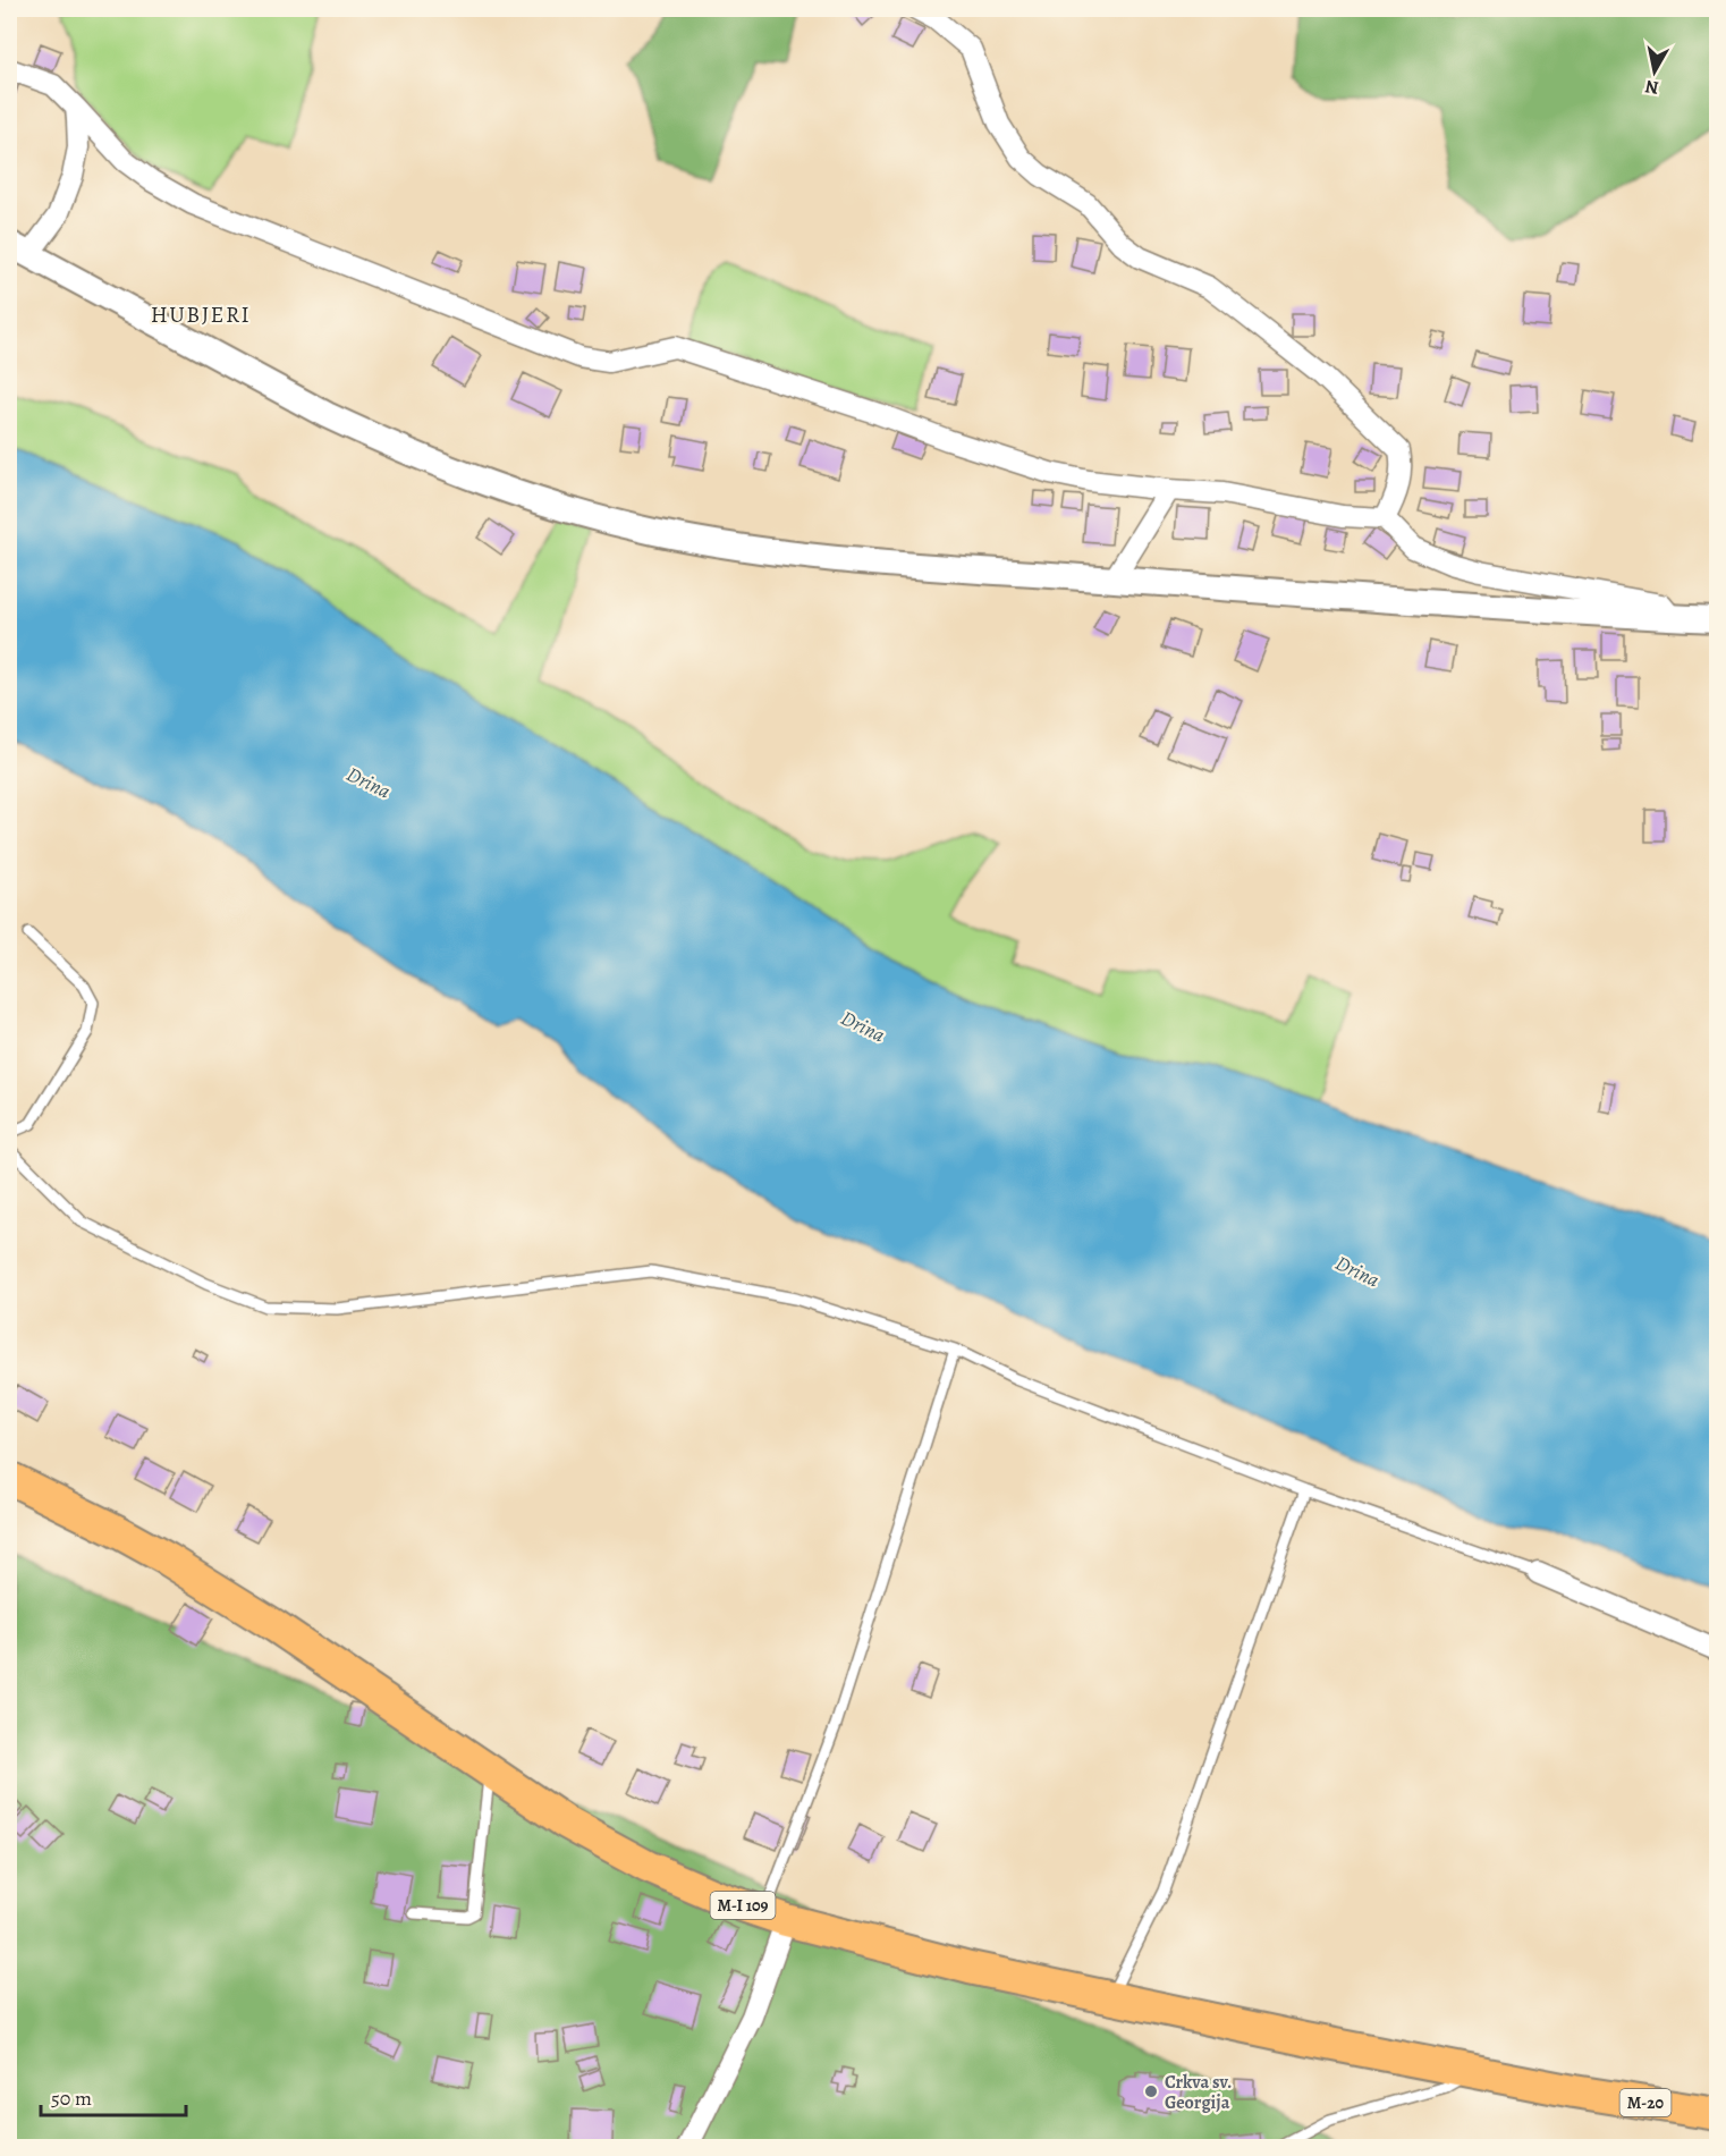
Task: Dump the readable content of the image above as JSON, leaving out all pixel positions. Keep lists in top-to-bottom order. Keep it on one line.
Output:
{"streets":{"main road":["M-I 109","M-20"]},"crossings":[["M-I 109","M-20"]],"districts":["HUBJERI"],"water":["Drina"],"places":["Crkva sv. Georgija"],"scale_bar":"50 m","north":"bottom"}
